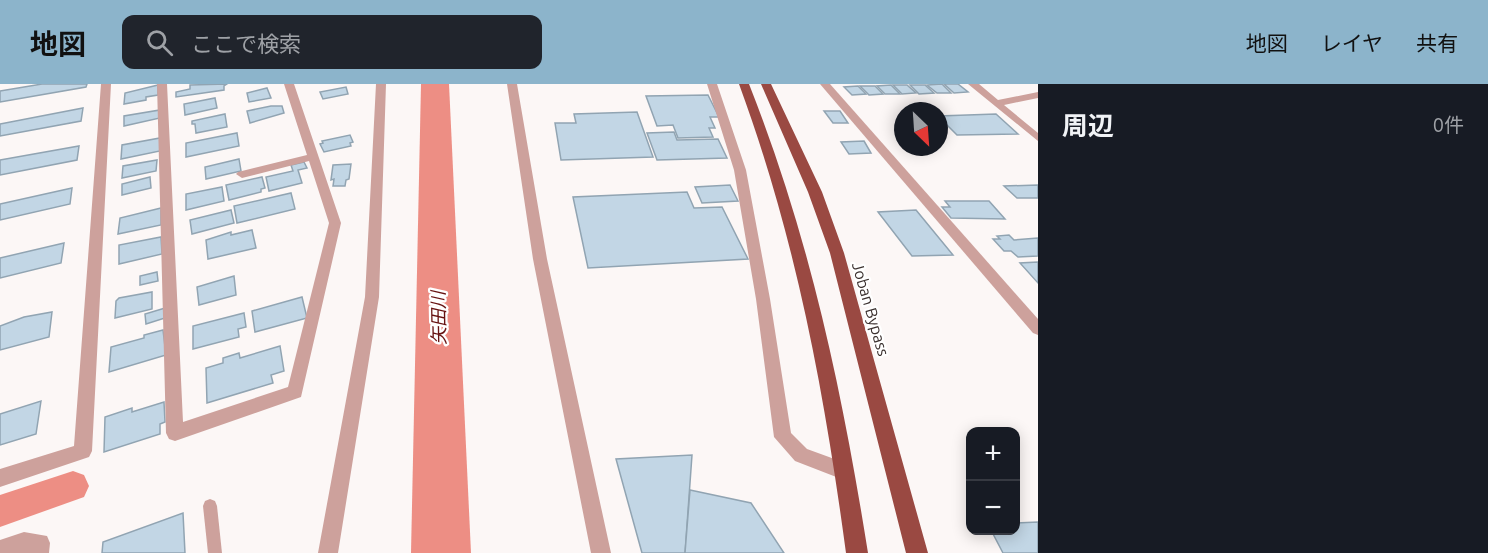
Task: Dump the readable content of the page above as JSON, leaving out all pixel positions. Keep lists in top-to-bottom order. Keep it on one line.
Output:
{"streets":{"highway":["Joban Bypass"]},"water":["矢田川"],"north":"bottom right","page":{"header":"地図","search":"ここで検索","nav":["地図","レイヤ","共有"],"heading":["周辺","0件"],"map_buttons":["+","−"]}}
